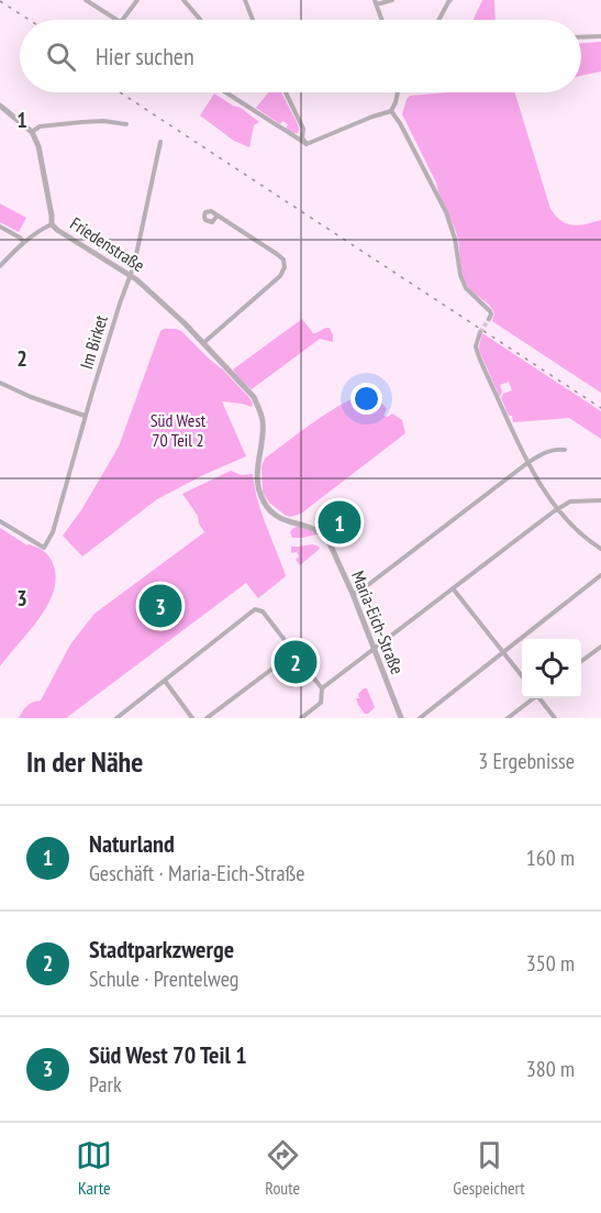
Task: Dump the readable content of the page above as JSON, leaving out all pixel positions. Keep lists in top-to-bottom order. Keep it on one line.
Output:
{"streets":{"street":["Friedenstraße","Im Birket","Maria-Eich-Straße"]},"crossings":[["Friedenstraße","Im Birket"],["Friedenstraße","Maria-Eich-Straße"]],"parks":["Süd West 70 Teil 2"],"page":{"search":"Hier suchen","pins":["1","3","2"],"heading":["In der Nähe","3 Ergebnisse"],"list":[{"mark":"1","name":"Naturland","note":"Geschäft · Maria-Eich-Straße","value":"160 m"},{"mark":"2","name":"Stadtparkzwerge","note":"Schule · Prentelweg","value":"350 m"},{"mark":"3","name":"Süd West 70 Teil 1","note":"Park","value":"380 m"}],"nav":["Karte","Route","Gespeichert"]},"grid":{"rows":["1","2","3"]}}
